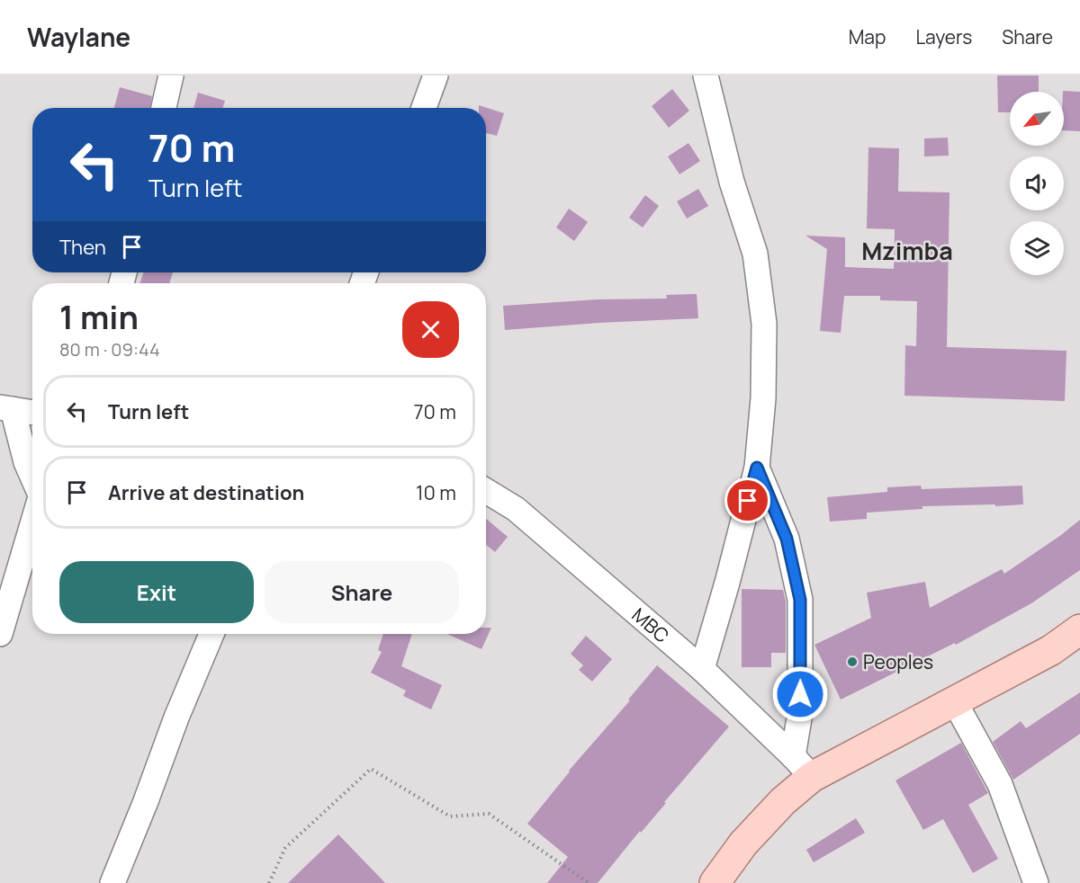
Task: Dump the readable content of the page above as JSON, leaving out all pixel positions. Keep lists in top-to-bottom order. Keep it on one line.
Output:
{"streets":{"street":["MBC"]},"districts":["Mzimba"],"places":["Peoples"],"north":"bottom left","page":{"header":"Waylane","nav":["Map","Layers","Share"],"turn":["70 m","Turn left"],"then":"Then","heading":["1 min","80 m · 09:44"],"list":[{"name":"Turn left","value":"70 m"},{"name":"Arrive at destination","value":"10 m"}],"buttons":["Exit","Share"]}}
